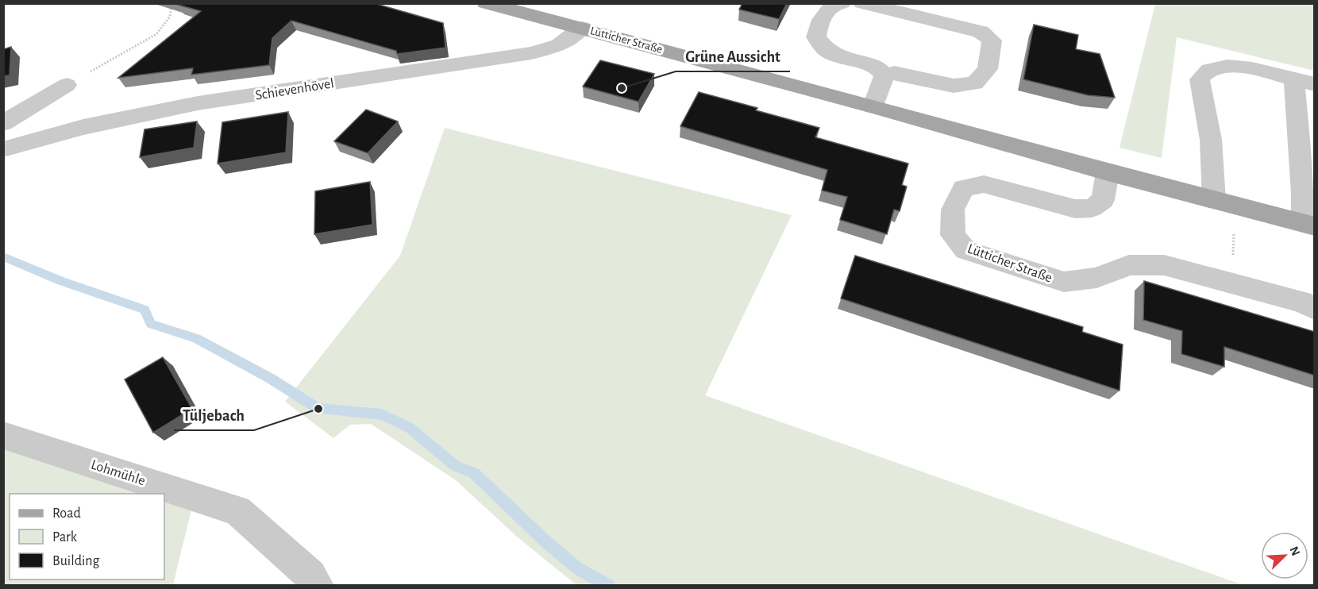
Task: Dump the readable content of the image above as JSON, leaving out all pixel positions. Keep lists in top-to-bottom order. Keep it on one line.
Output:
{"streets":{"main road":["Lütticher Straße"],"street":["Schievenhövel","Lohmühle"]},"crossings":[["Lütticher Straße","Schievenhövel"]],"places":["Grüne Aussicht","Tüljebach"],"legend":["Road","Park","Building"],"north":"top right"}
